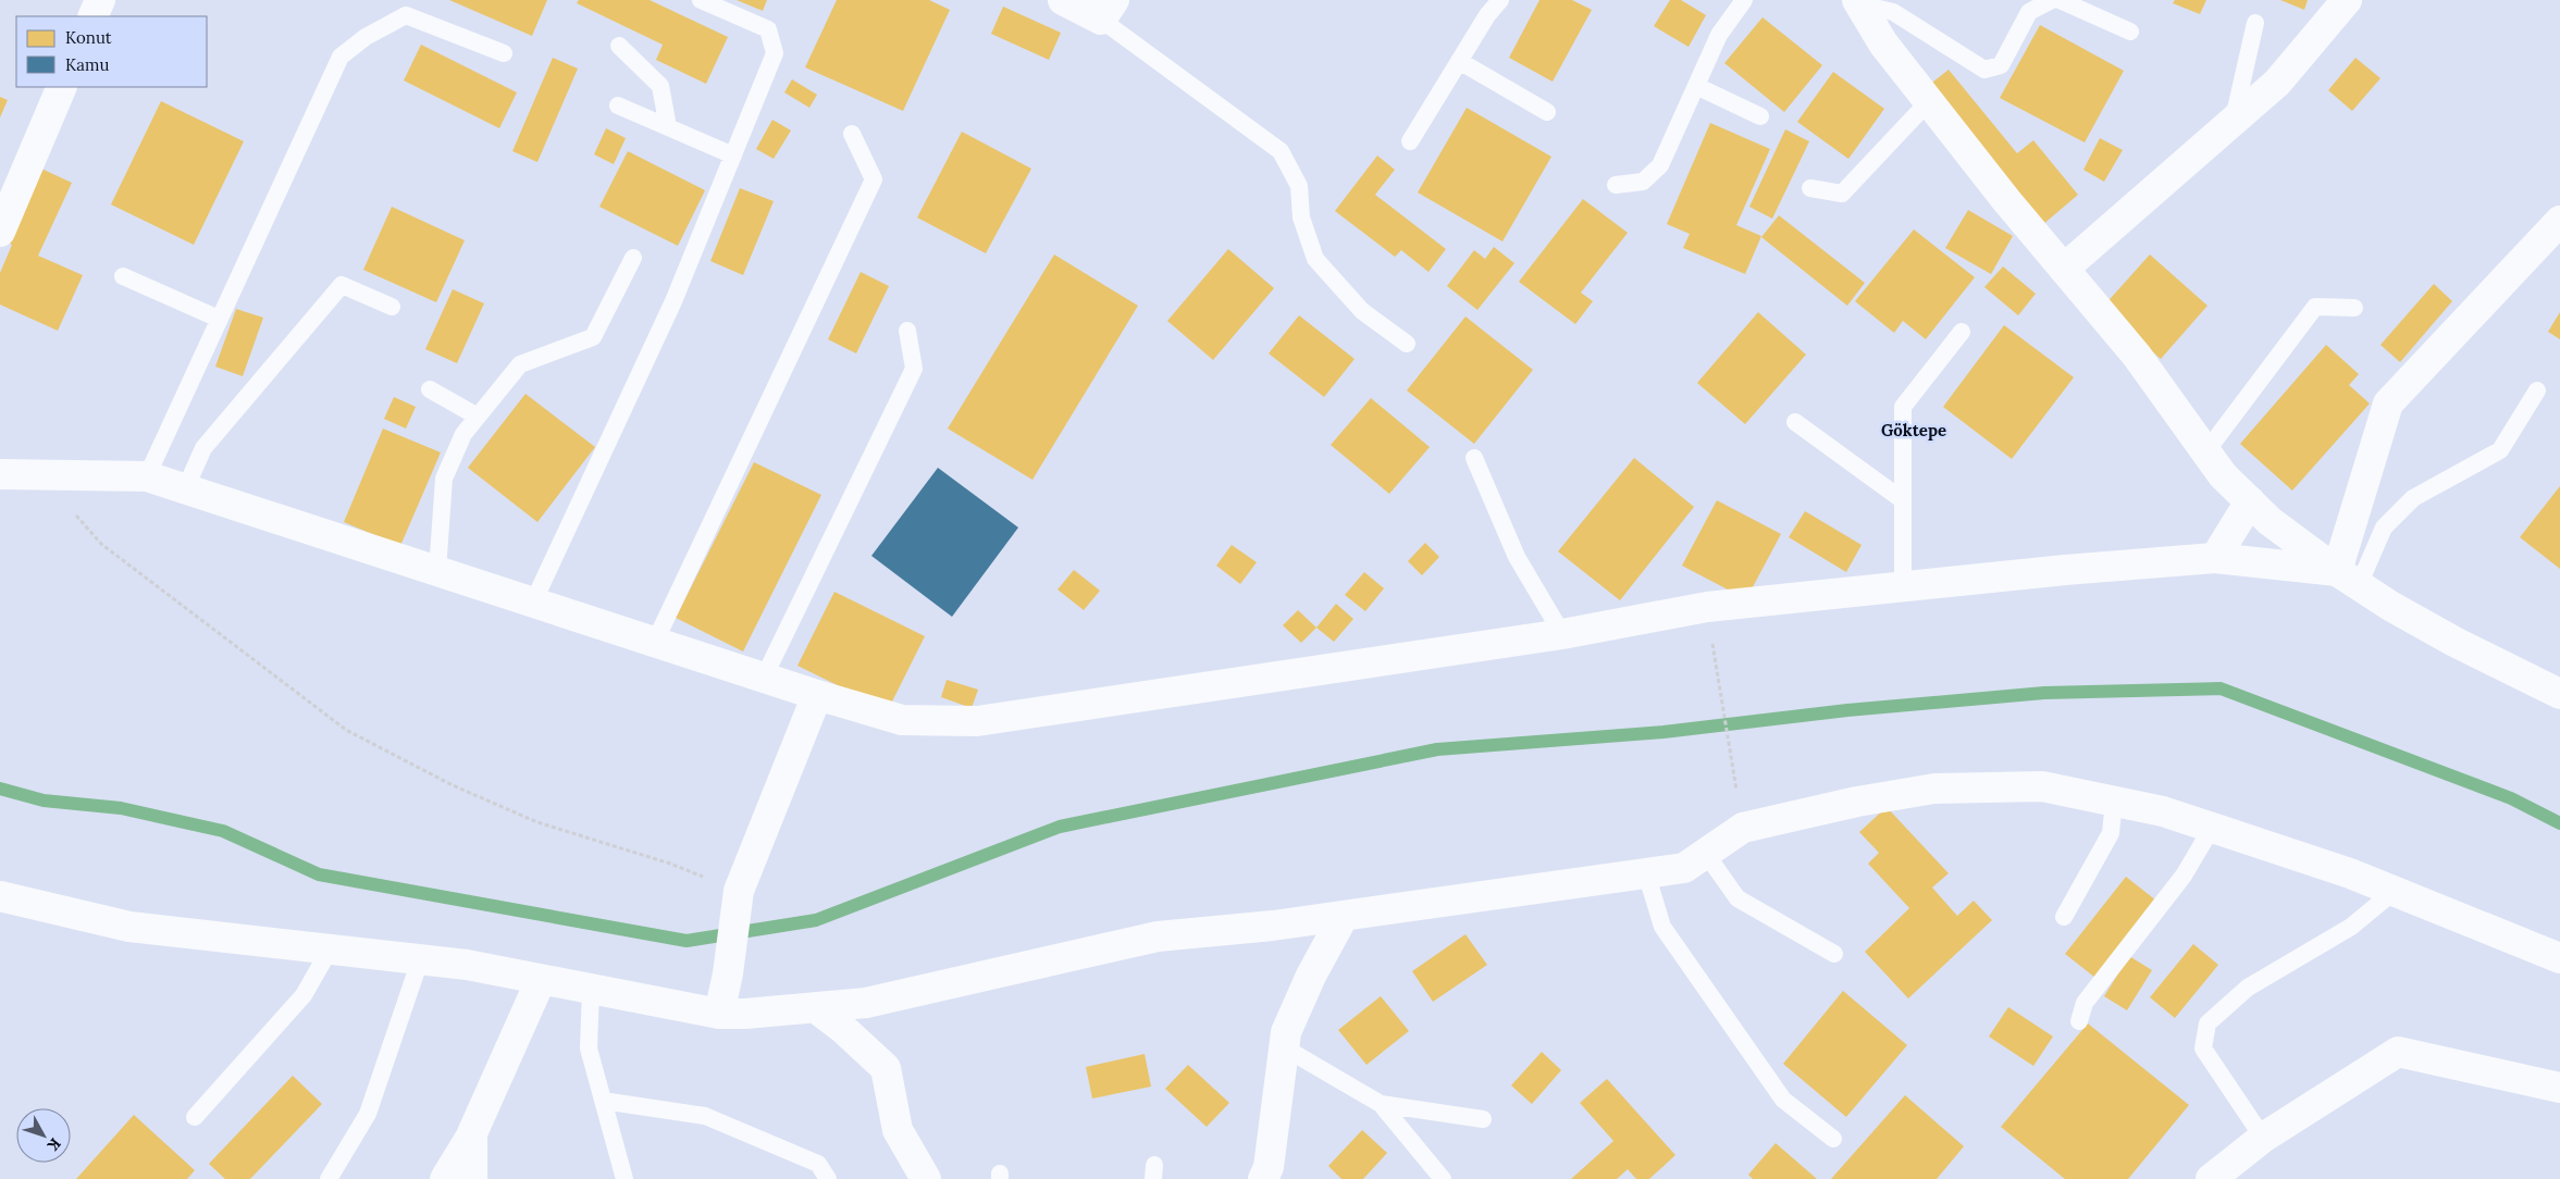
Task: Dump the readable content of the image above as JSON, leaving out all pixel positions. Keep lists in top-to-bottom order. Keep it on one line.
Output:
{"districts":["Göktepe"],"legend":["Konut","Kamu"],"north":"bottom right"}
